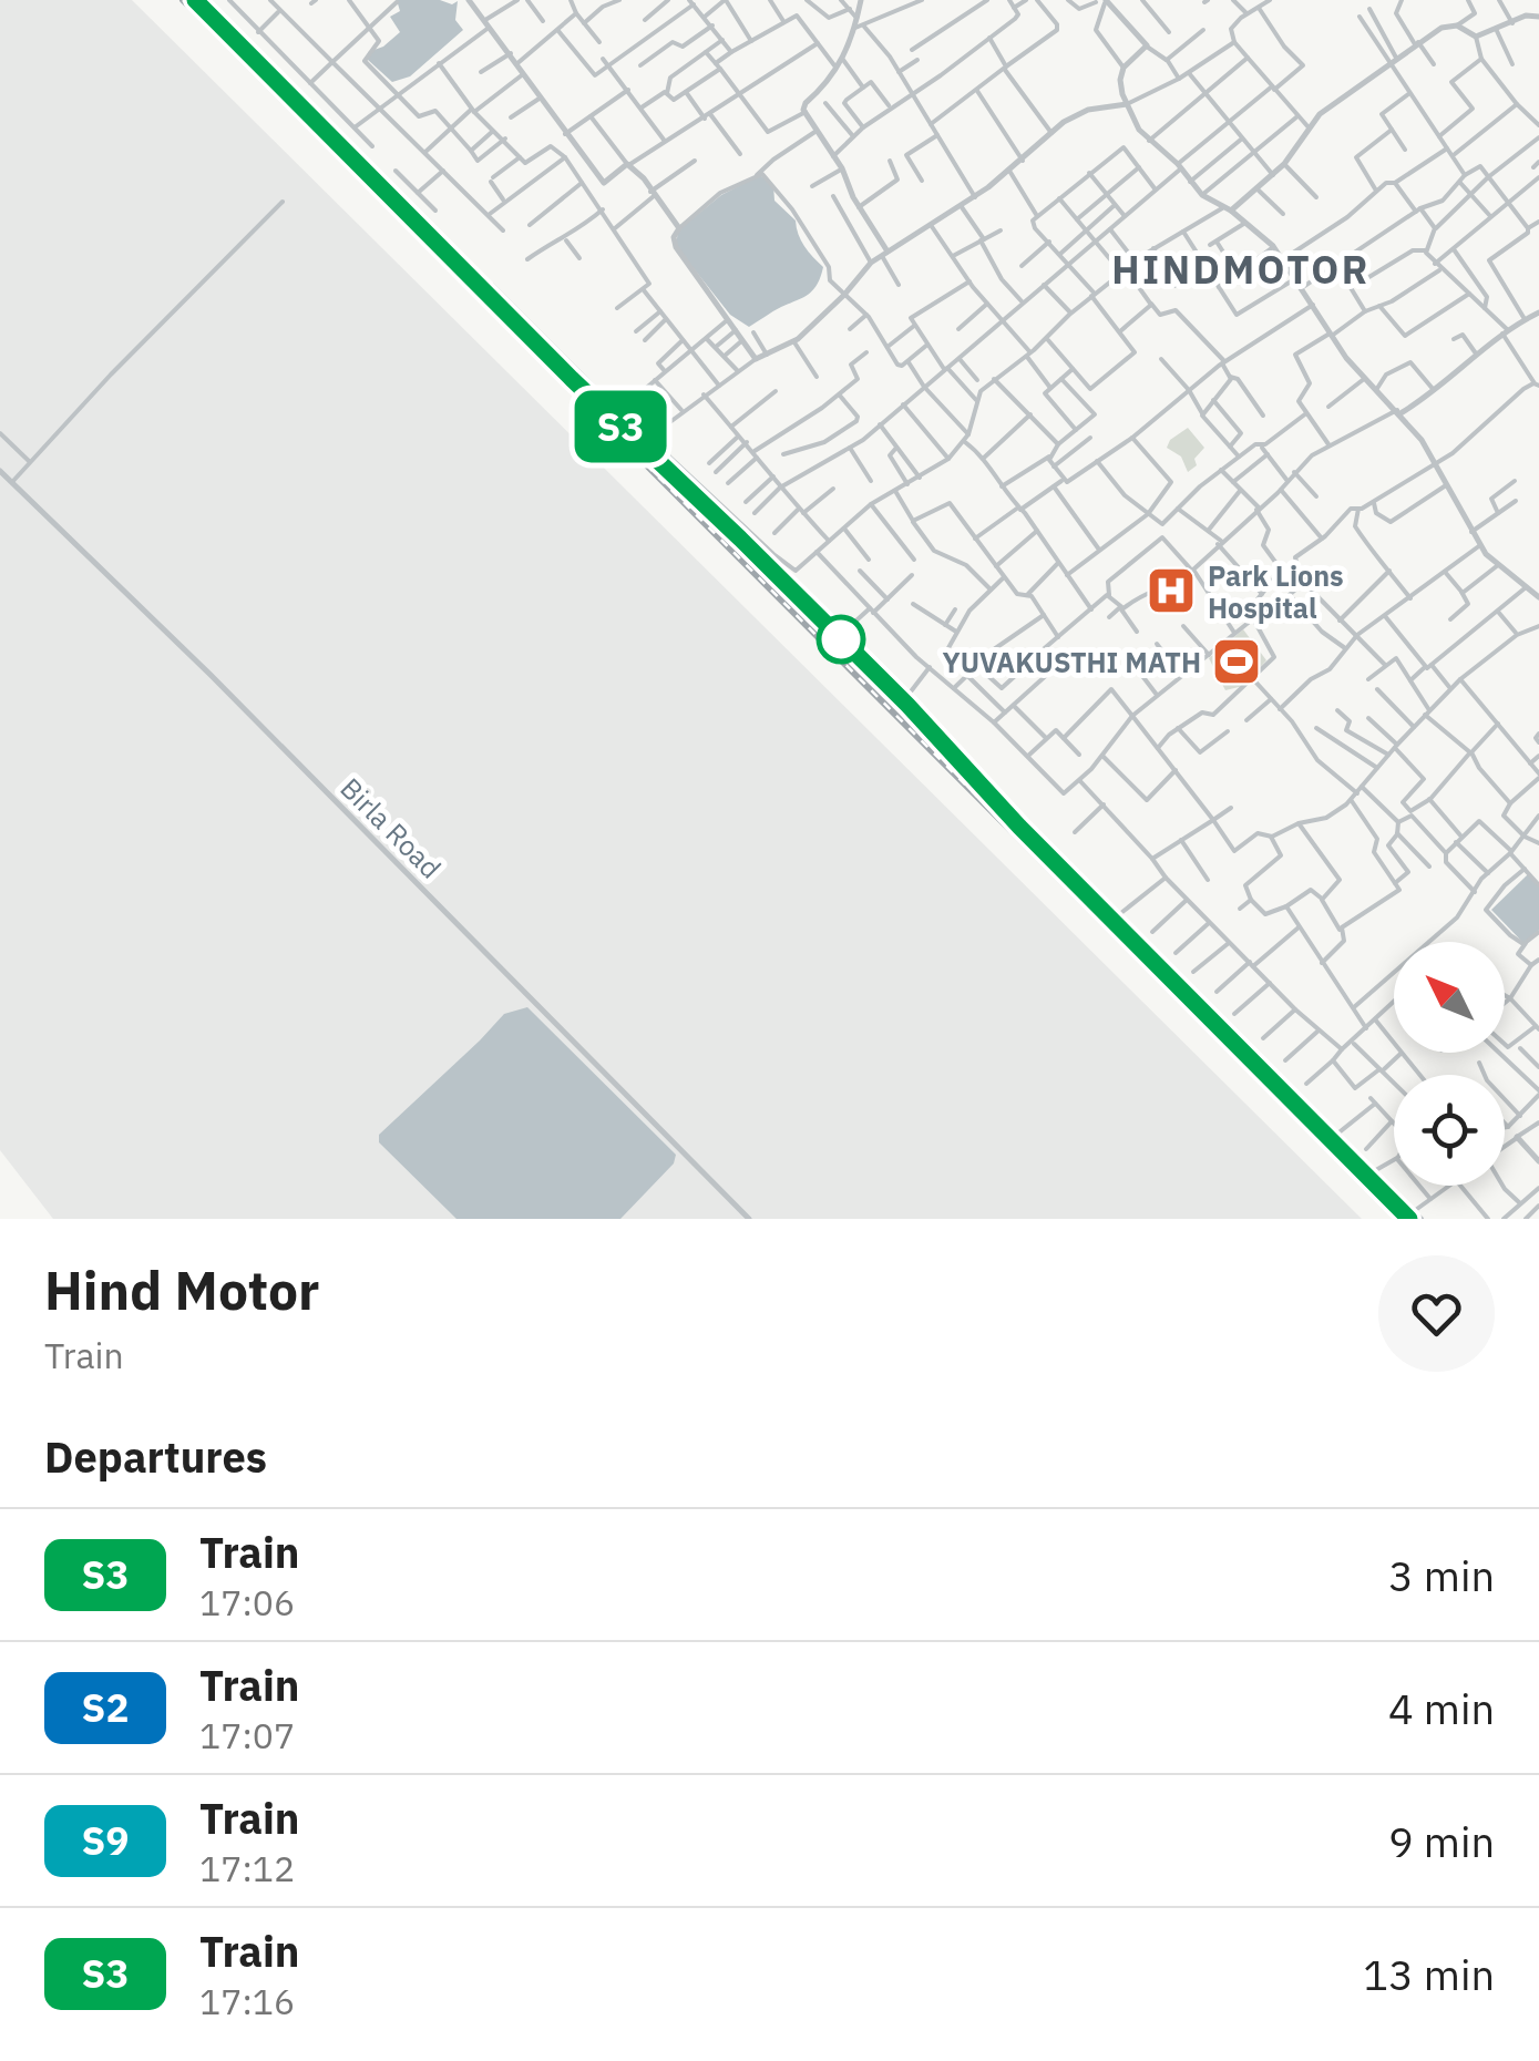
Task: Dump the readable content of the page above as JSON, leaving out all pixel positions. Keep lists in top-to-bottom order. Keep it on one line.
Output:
{"streets":{"street":["Birla Road"]},"districts":["HINDMOTOR"],"places":{"hospital":["Park Lions Hospital"],"sports":["YUVAKUSTHI MATH"]},"north":"top left","page":{"on_map":"S3","heading":[["Hind Motor","Train"],"Departures"],"list":[{"mark":"S3","name":"Train","note":"17:06","value":"3 min"},{"mark":"S2","name":"Train","note":"17:07","value":"4 min"},{"mark":"S9","name":"Train","note":"17:12","value":"9 min"},{"mark":"S3","name":"Train","note":"17:16","value":"13 min"}]}}
